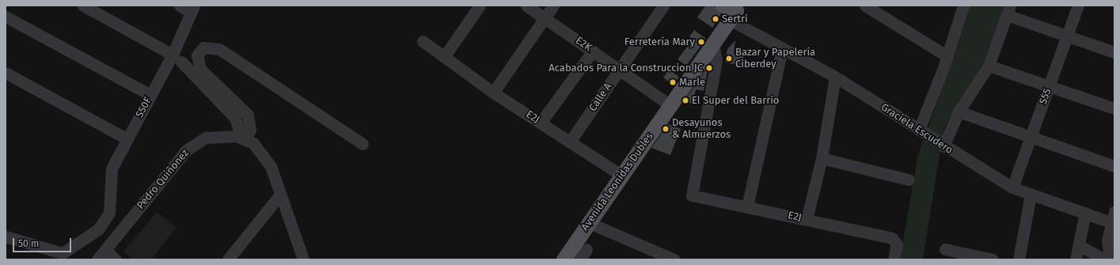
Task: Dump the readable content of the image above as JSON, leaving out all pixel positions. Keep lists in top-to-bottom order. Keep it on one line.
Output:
{"streets":{"main road":["Avenida Leonidas Dubles"],"street":["E2K","S55","Calle A","S50F","E2J","Graciela Escudero","Pedro Quiñonez"]},"crossings":[["E2K","Calle A"],["E2K","Avenida Leonidas Dubles"],["S55","Graciela Escudero"],["Calle A","E2J"],["E2J","Avenida Leonidas Dubles"],["Graciela Escudero","Avenida Leonidas Dubles"]],"places":["Sertri","Ferretería Mary","Bazar y Papelería Ciberdey","Acabados Para la Construccion JC","Marle","El Super del Barrio","Desayunos & Almuerzos"],"scale_bar":"50 m"}
